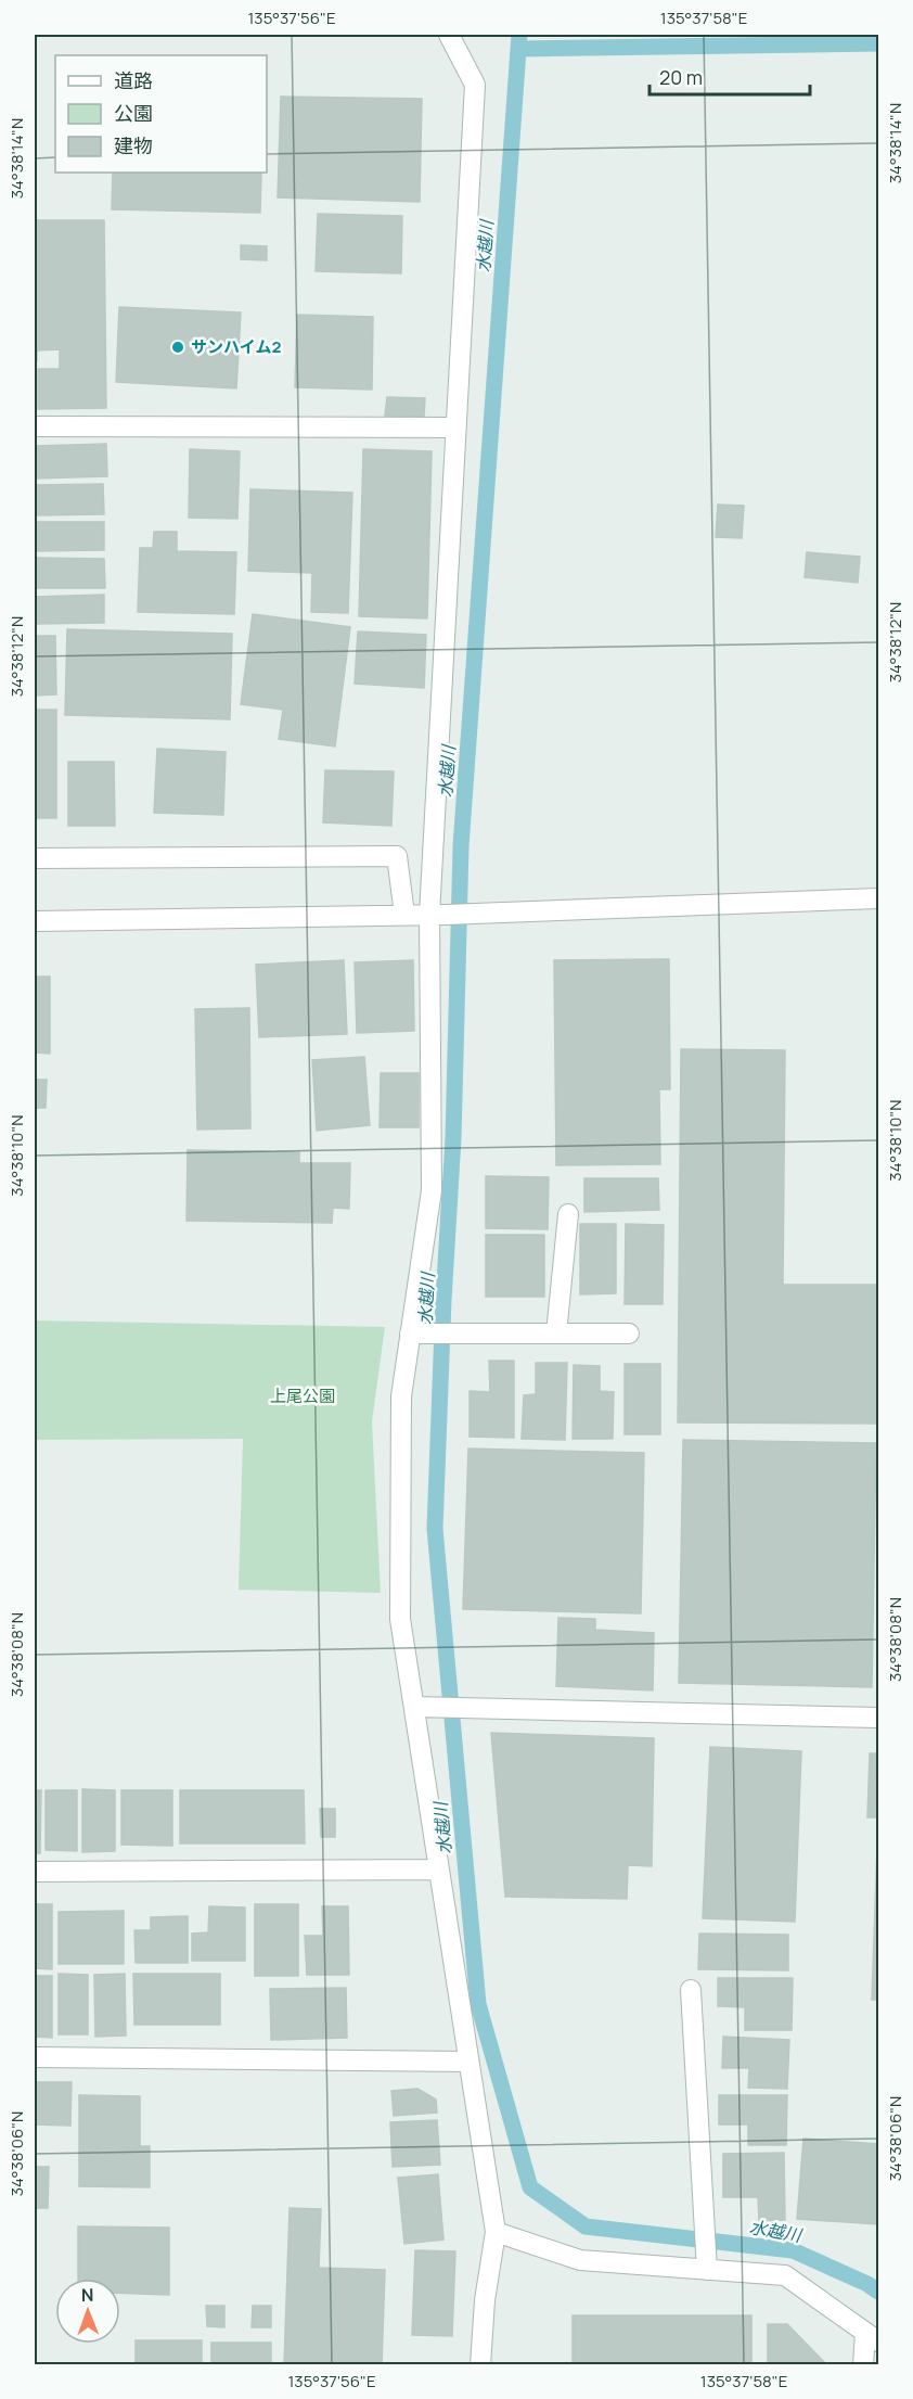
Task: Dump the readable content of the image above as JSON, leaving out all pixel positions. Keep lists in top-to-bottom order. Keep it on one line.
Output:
{"water":["水越川"],"parks":["上尾公園"],"places":["サンハイム2"],"legend":["道路","公園","建物"],"scale_bar":"20 m","north":"top","coordinates":["135°37'56\"E","135°37'58\"E","34°38'14\"N","34°38'12\"N","34°38'10\"N","34°38'08\"N","34°38'06\"N"]}
